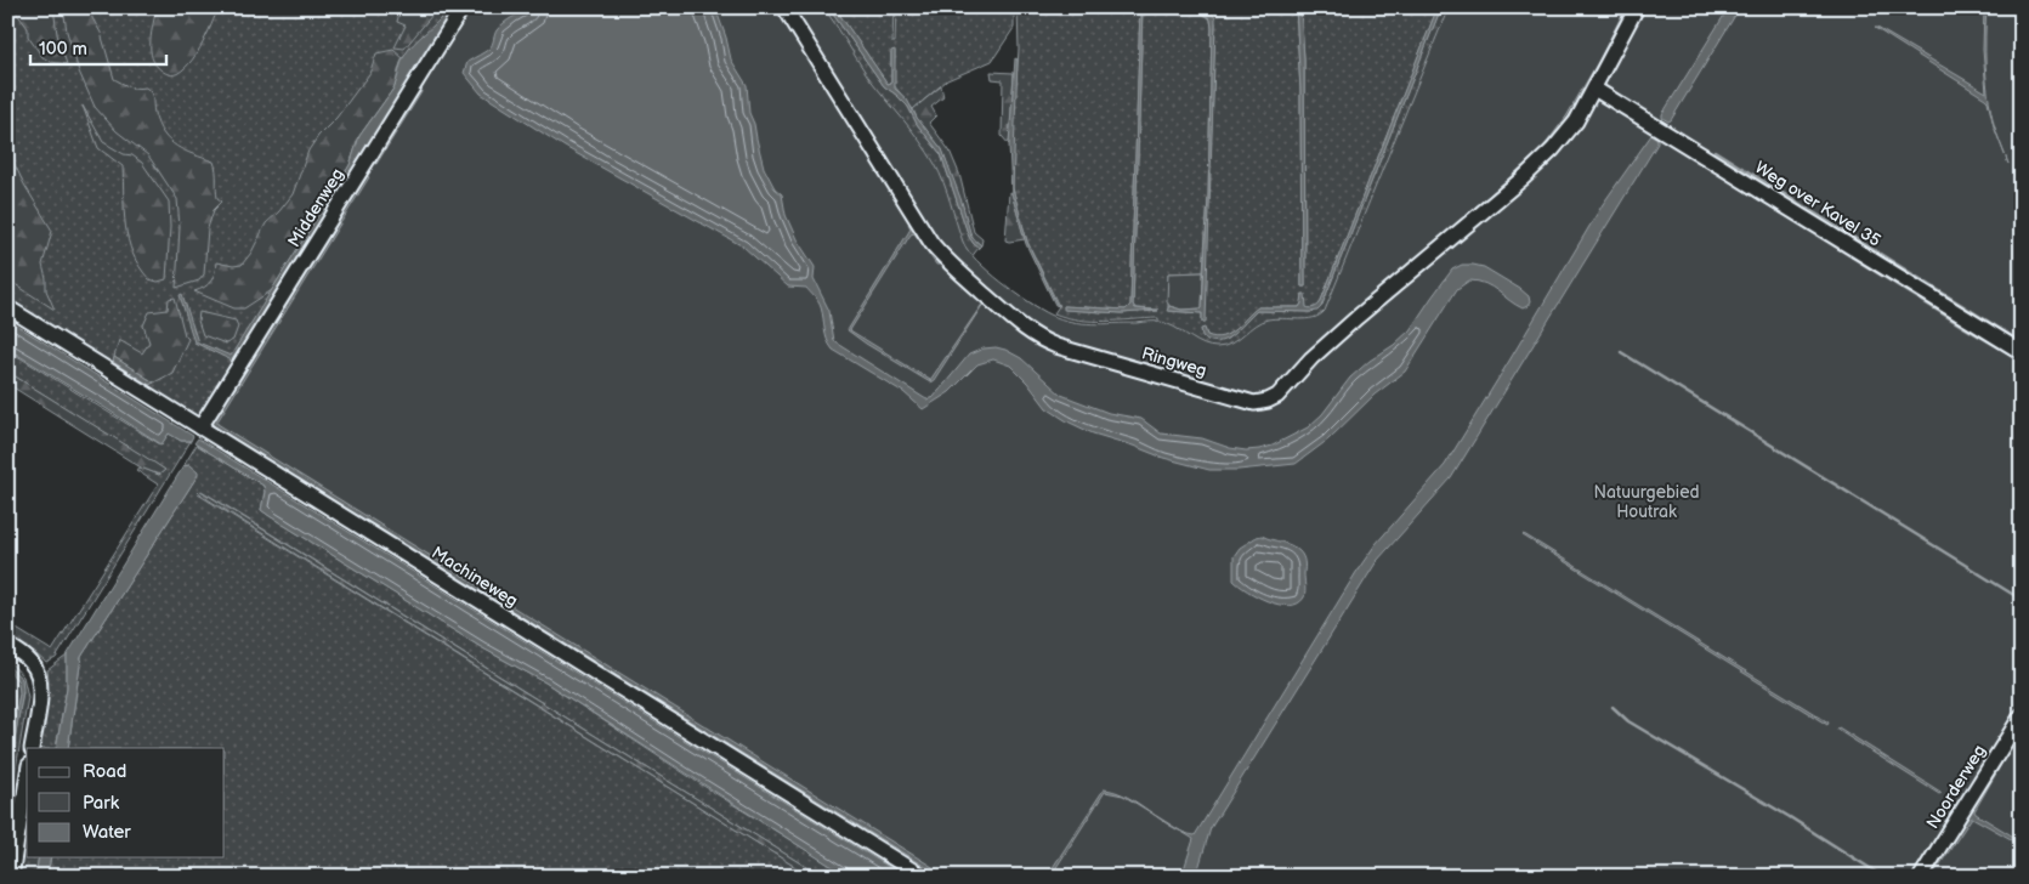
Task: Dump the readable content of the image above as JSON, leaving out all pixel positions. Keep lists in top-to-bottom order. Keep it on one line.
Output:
{"streets":{"street":["Weg over Kavel 35","Middenweg","Ringweg","Machineweg","Noorderweg"]},"crossings":[["Weg over Kavel 35","Ringweg"],["Middenweg","Machineweg"]],"parks":["Natuurgebied Houtrak"],"legend":["Road","Park","Water"],"scale_bar":"100 m"}
